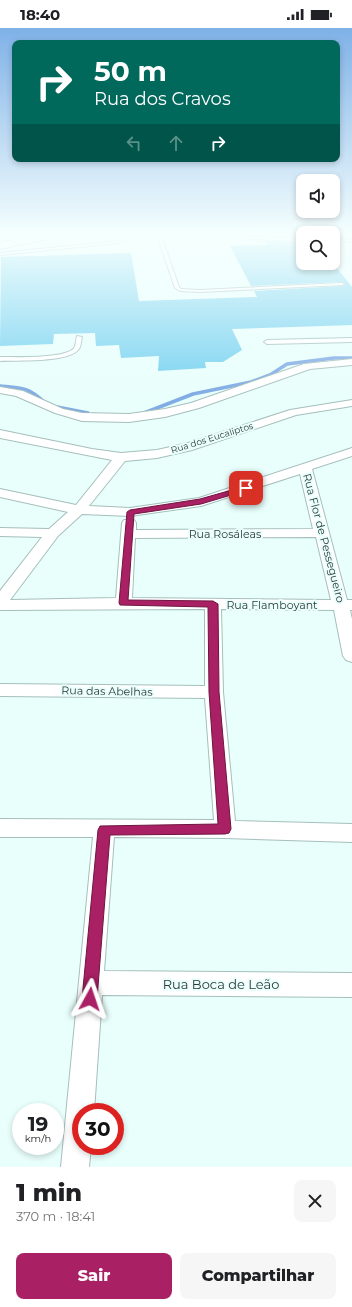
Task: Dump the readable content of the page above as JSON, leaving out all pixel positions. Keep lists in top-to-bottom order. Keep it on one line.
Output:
{"streets":{"street":["Rua dos Eucaliptos","Rua Rosáleas","Rua Flor de Pessegueiro","Rua Flamboyant","Rua das Abelhas","Rua Boca de Leão"]},"crossings":[["Rua Rosáleas","Rua Flor de Pessegueiro"],["Rua Flor de Pessegueiro","Rua Flamboyant"]],"page":{"status":"18:40","turn":["50 m","Rua dos Cravos"],"speed":"19 km/h","limit":"30","heading":["1 min","370 m · 18:41"],"buttons":["Sair","Compartilhar"]}}
